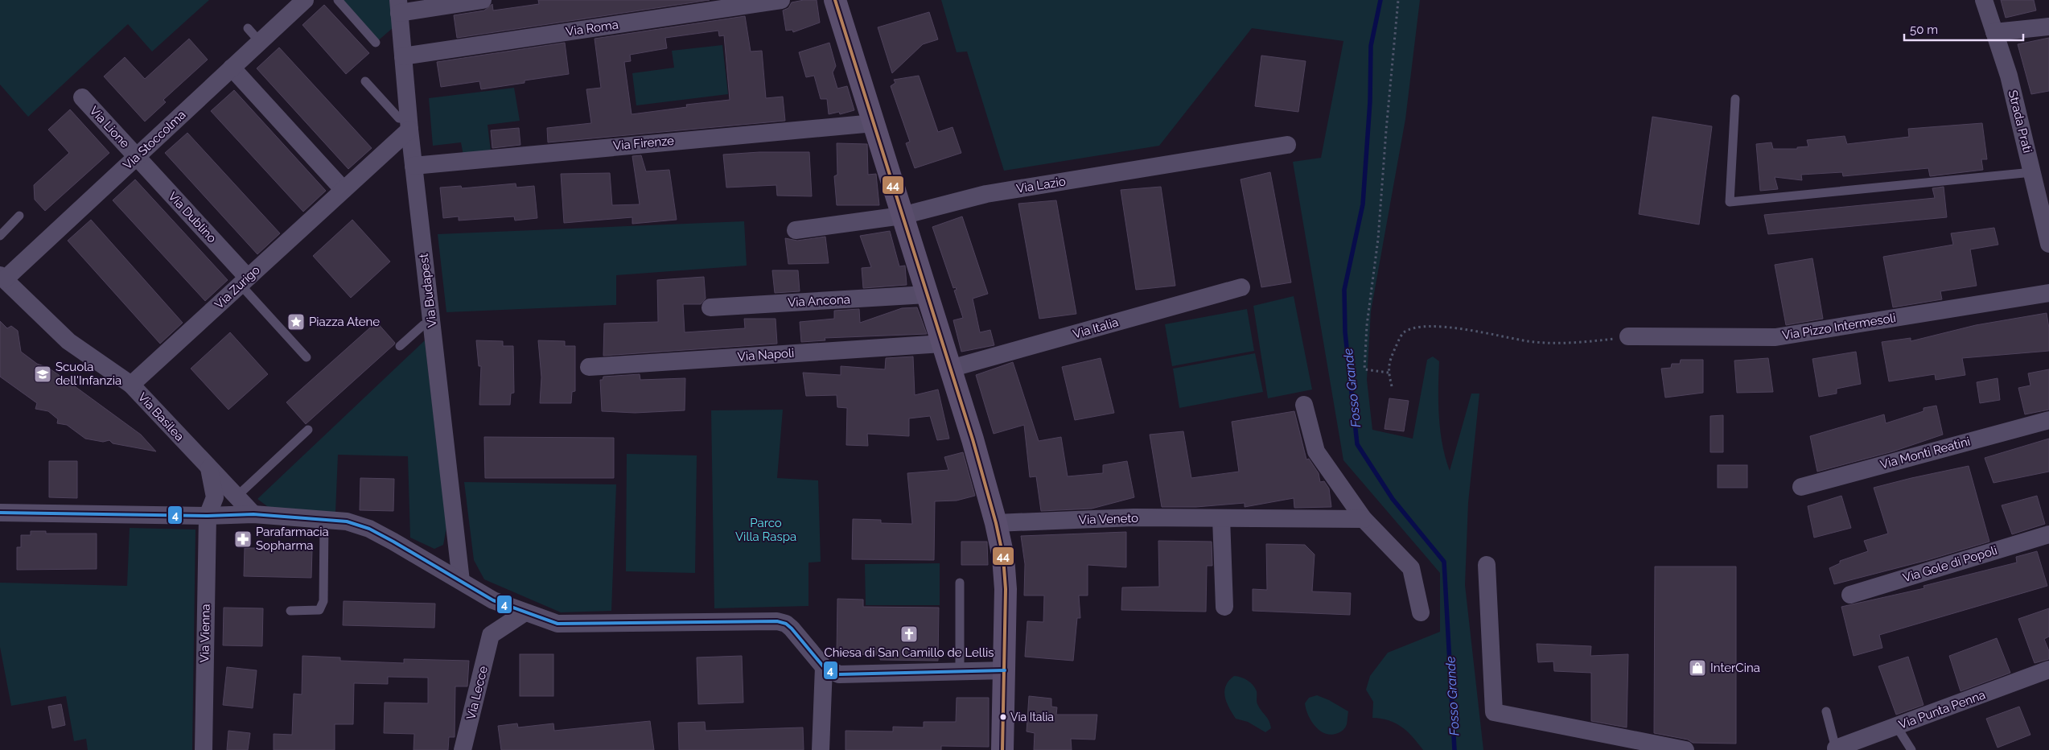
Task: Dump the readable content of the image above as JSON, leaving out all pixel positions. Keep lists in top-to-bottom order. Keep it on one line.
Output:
{"streets":{"street":["Via Roma","Strada Prati","Via Lione","Via Stoccolma","Via Firenze","Via Lazio","Via Dublino","Via Zurigo","Via Budapest","Via Ancona","Via Pizzo Intermesoli","Via Italia","Via Napoli","Via Basilea","Via Monti Reatini","Via Veneto","Via Gole di Popoli","Via Vienna","Via Lecce","Via Punta Penna"]},"crossings":[["Via Roma","Via Budapest"],["Via Lione","Via Stoccolma"],["Via Lione","Via Dublino"],["Via Stoccolma","Via Dublino"],["Via Stoccolma","Via Basilea"],["Via Firenze","Via Budapest"],["Via Dublino","Via Zurigo"],["Via Zurigo","Via Budapest"],["Via Zurigo","Via Basilea"]],"water":["Fosso Grande"],"parks":["Parco Villa Raspa"],"places":{"place":["Piazza Atene"],"school or university":["Scuola dell'Infanzia"],"pharmacy":["Parafarmacia Sopharma"],"church":["Chiesa di San Camillo de Lellis"],"shop":["InterCina"],"other":["Via Italia"]},"lines":["transit line 44","transit line 4"],"scale_bar":"50 m"}
